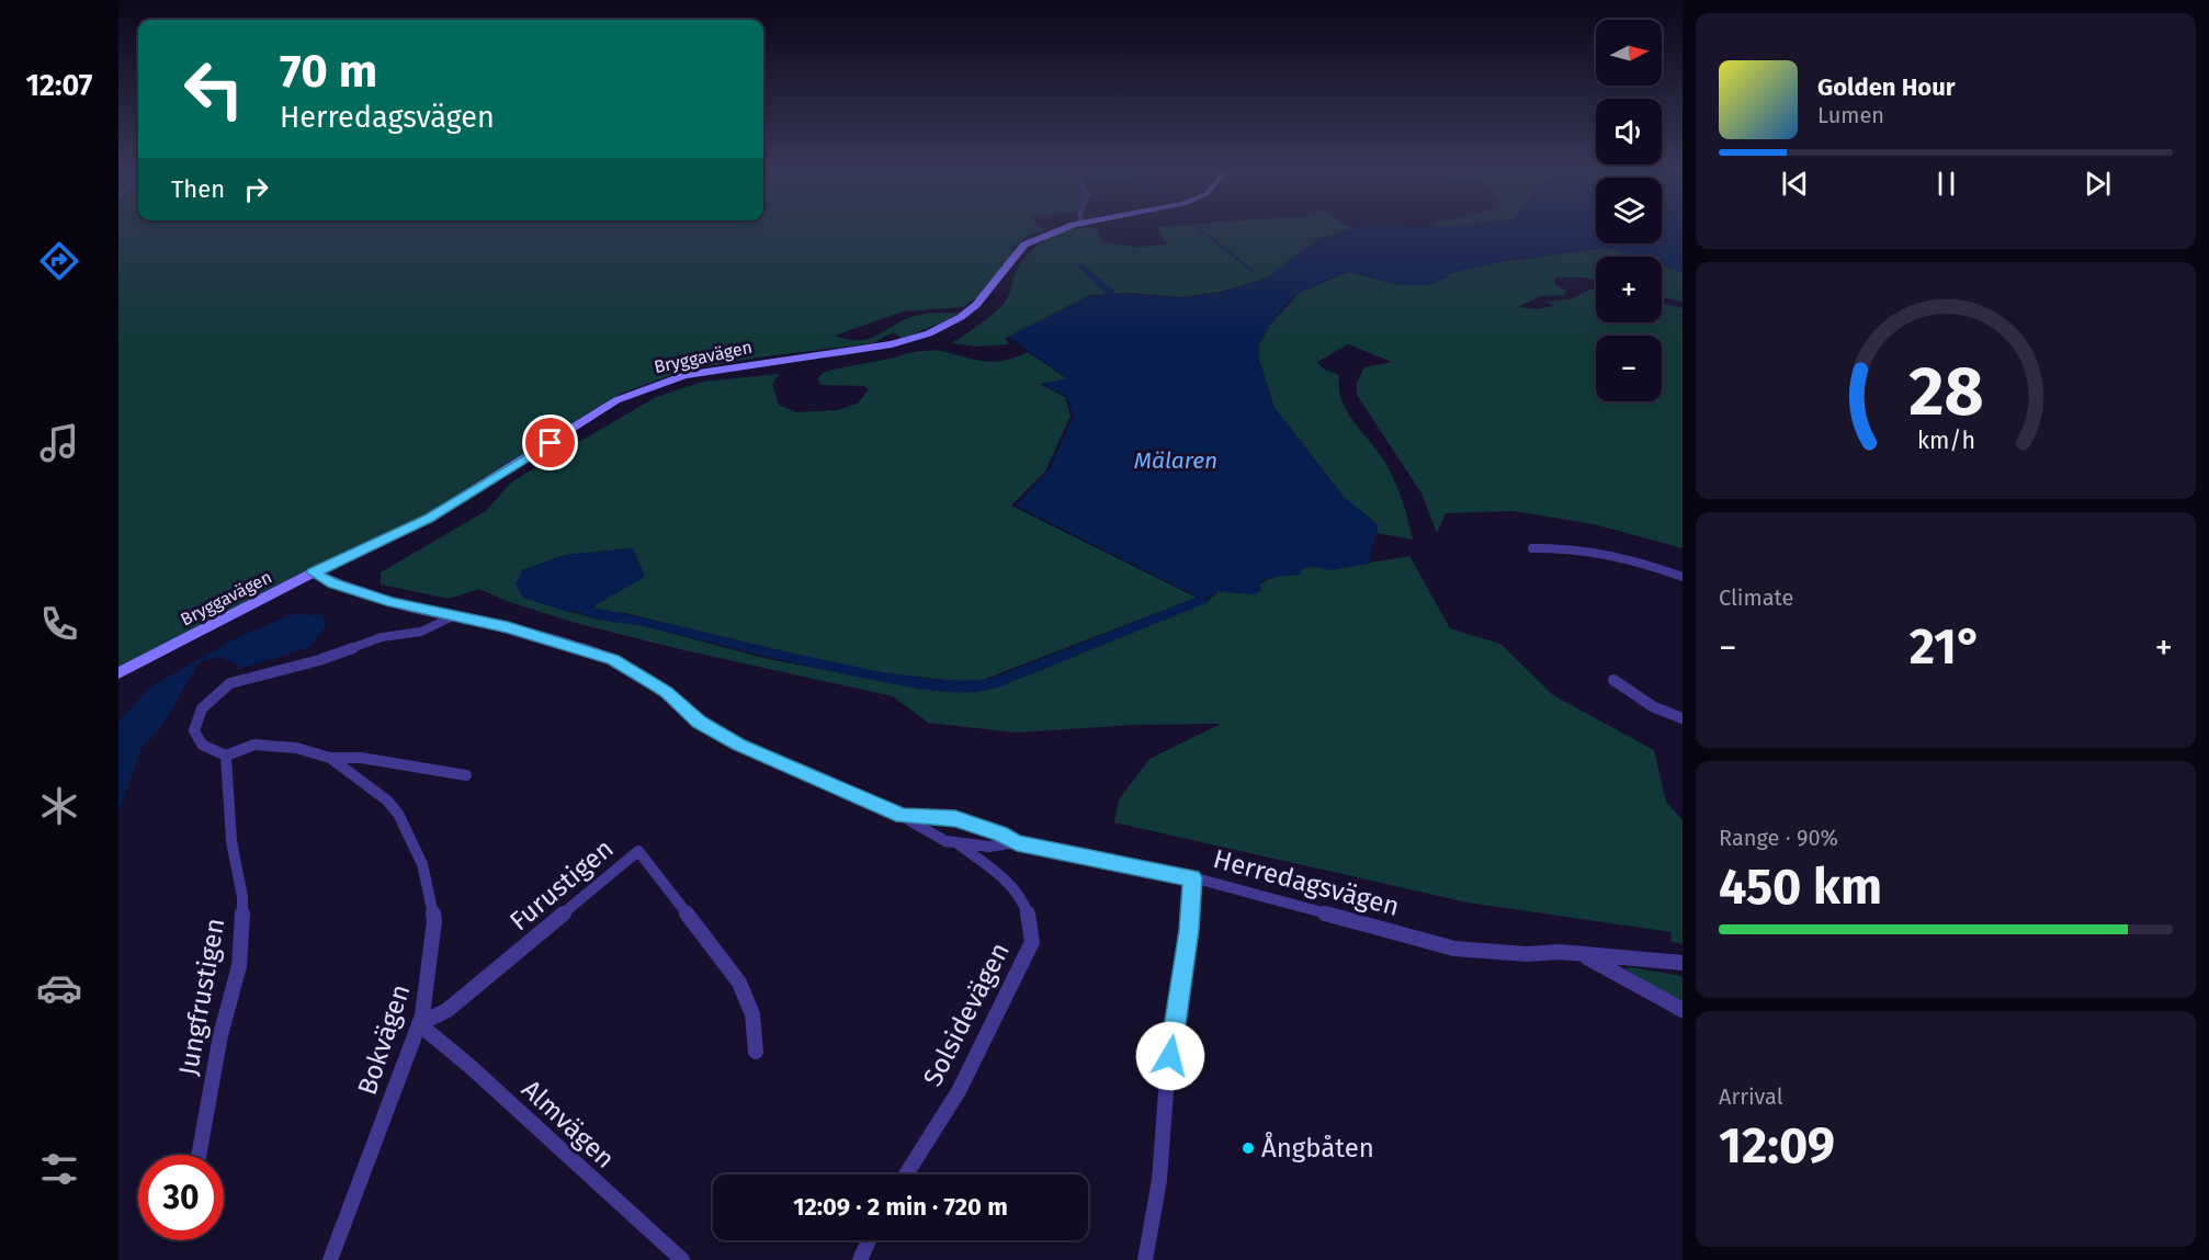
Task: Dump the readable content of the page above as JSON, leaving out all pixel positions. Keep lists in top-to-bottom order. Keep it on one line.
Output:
{"streets":{"main road":["Bryggavägen"],"street":["Herredagsvägen","Furustigen","Jungfrustigen","Solsidevägen","Bokvägen","Almvägen"]},"crossings":[["Bryggavägen","Herredagsvägen"],["Herredagsvägen","Solsidevägen"],["Furustigen","Bokvägen"],["Furustigen","Almvägen"],["Jungfrustigen","Bokvägen"],["Bokvägen","Almvägen"]],"water":["Mälaren"],"places":["Ångbåten"],"north":"right","page":{"tabs":"12:07","map_buttons":["+","−"],"turn":["70 m","Herredagsvägen"],"song":["Golden Hour","Lumen"],"then":"Then","tile":["Climate",["Range · 90%","450 km"],["Arrival","12:09"]],"heat":["−","21°","+"],"limit":"30","trip":"12:09 · 2 min · 720 m","gauge":["28","km/h"]}}
